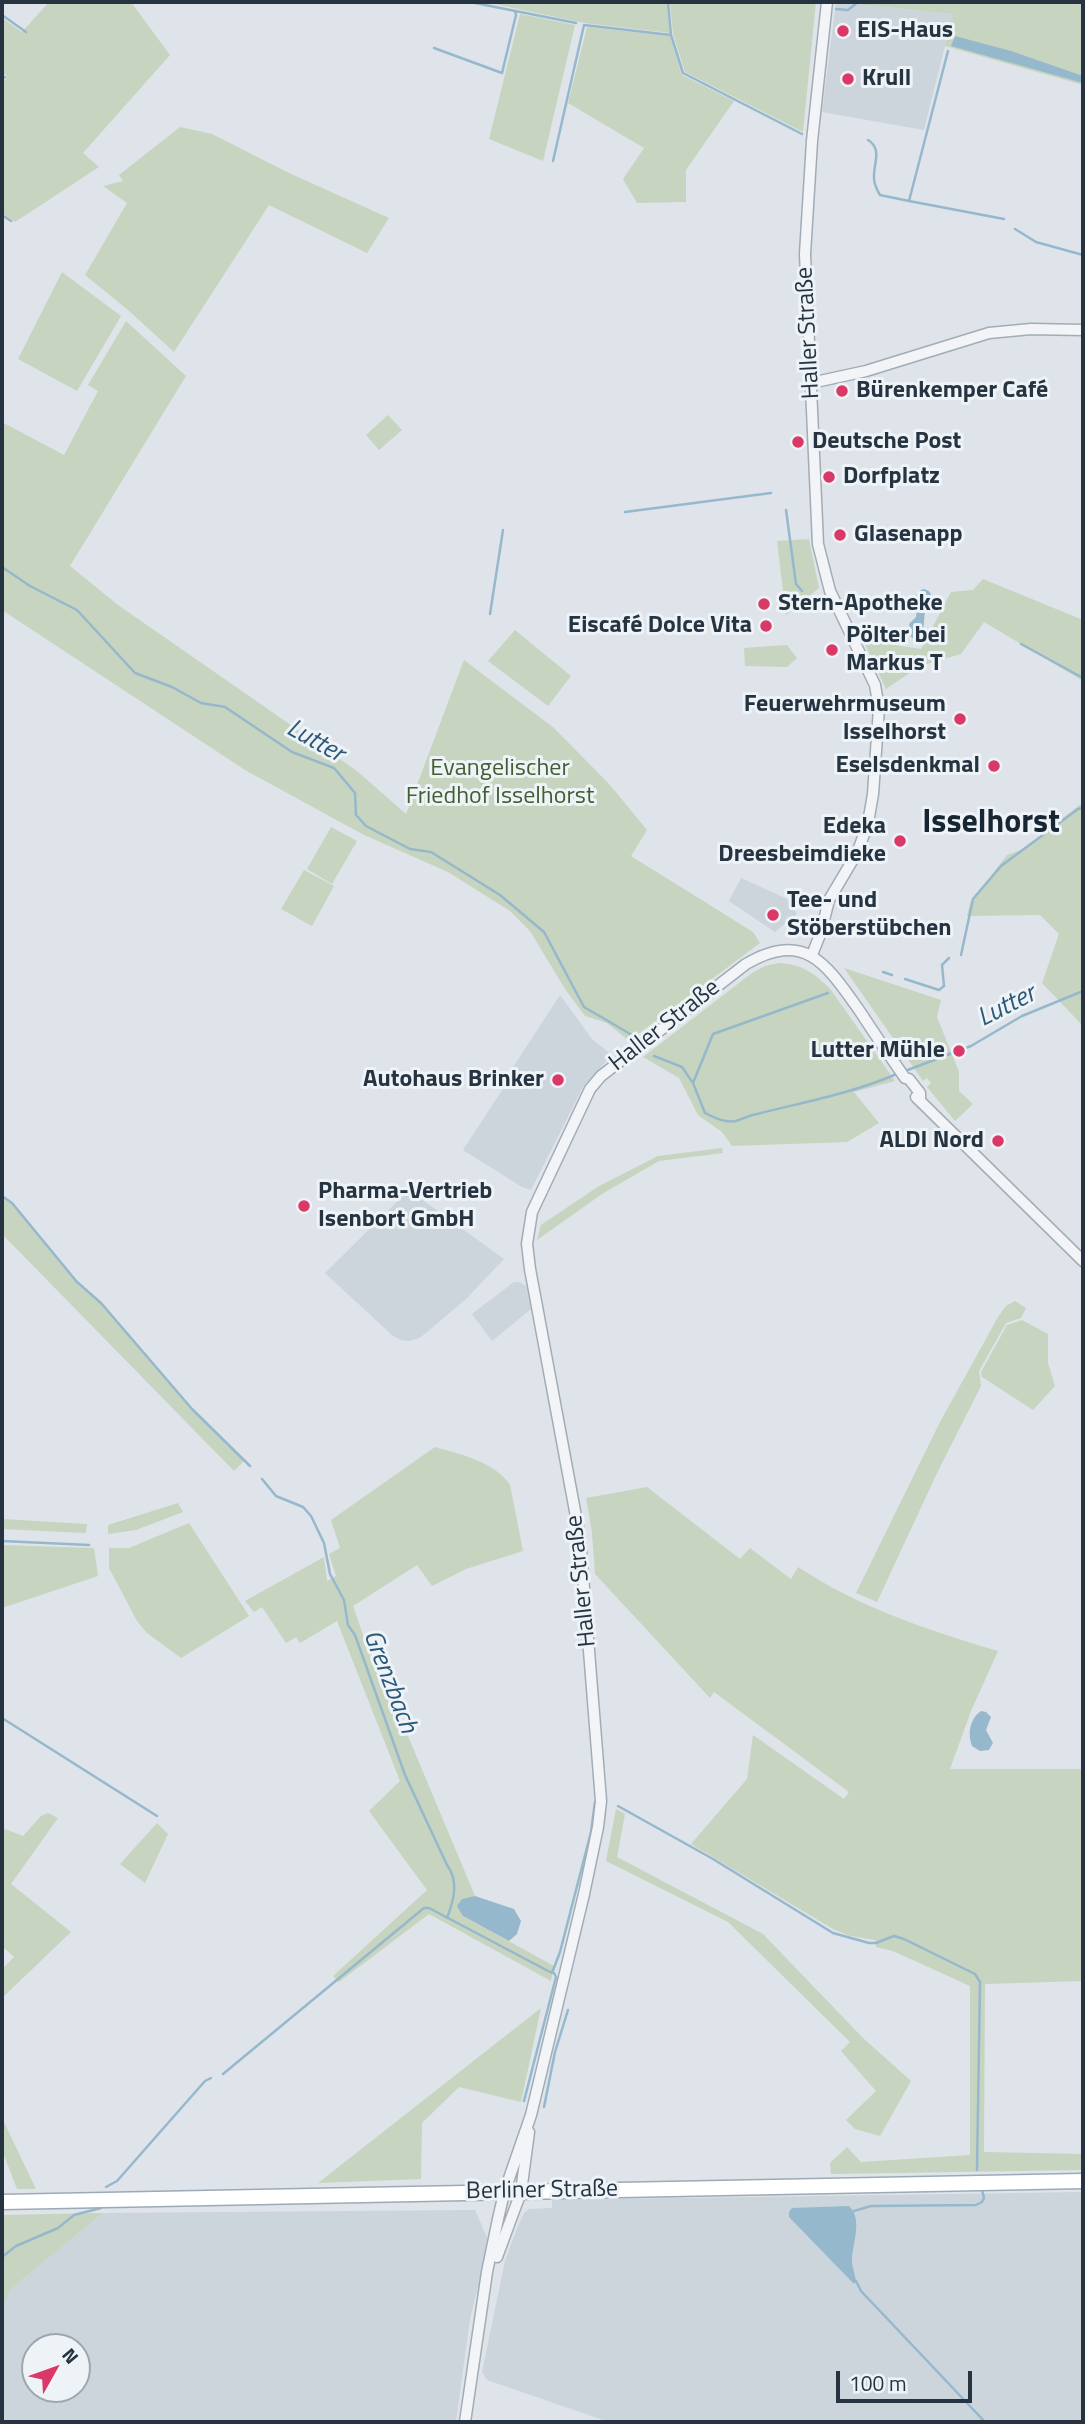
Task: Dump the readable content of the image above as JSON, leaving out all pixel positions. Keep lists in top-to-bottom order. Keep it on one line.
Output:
{"streets":{"main road":["Berliner Straße"],"street":["Haller Straße"]},"crossings":[["Haller Straße","Berliner Straße"]],"districts":["Isselhorst"],"water":["Lutter","Grenzbach"],"parks":["Evangelischer Friedhof Isselhorst"],"places":["EIS-Haus","Krull","Bürenkemper Café","Deutsche Post","Dorfplatz","Glasenapp","Stern-Apotheke","Eiscafé Dolce Vita","Pölter bei Markus T","Feuerwehrmuseum Isselhorst","Eselsdenkmal","Edeka Dreesbeimdieke","Tee- und Stöberstübchen","Lutter Mühle","Autohaus Brinker","ALDI Nord","Pharma-Vertrieb Isenbort GmbH"],"scale_bar":"100 m","north":"top right"}
